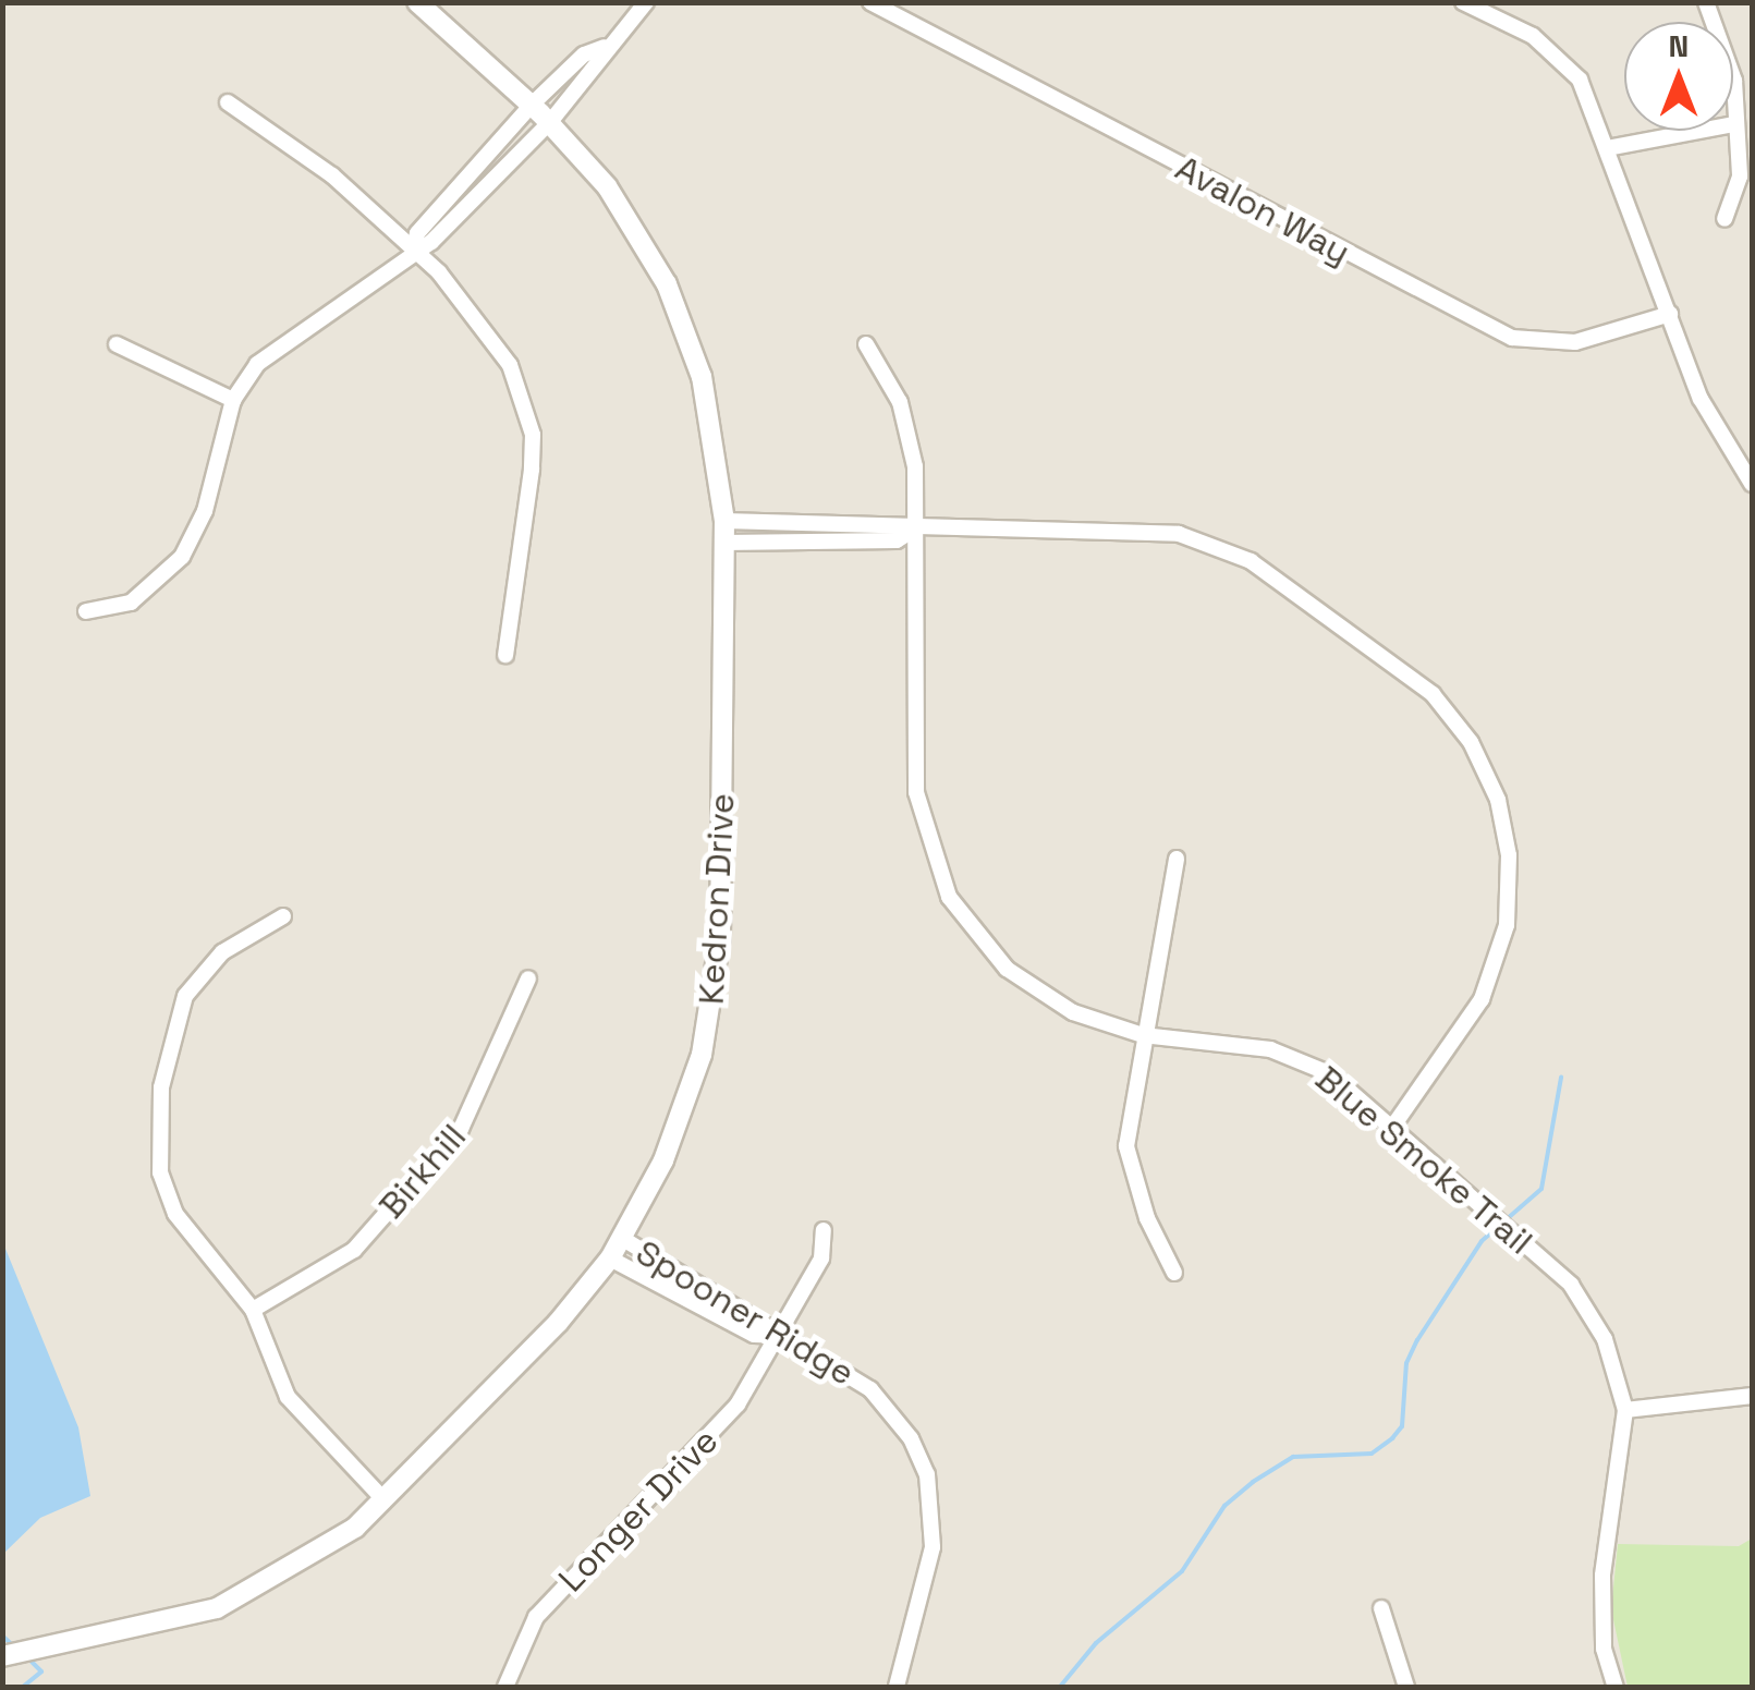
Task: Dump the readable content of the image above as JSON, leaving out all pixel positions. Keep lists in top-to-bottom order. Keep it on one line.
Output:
{"streets":{"street":["Avalon Way","Kedron Drive","Blue Smoke Trail","Birkhill","Spooner Ridge","Longer Drive"]},"crossings":[["Kedron Drive","Spooner Ridge"],["Spooner Ridge","Longer Drive"]],"north":"top"}
